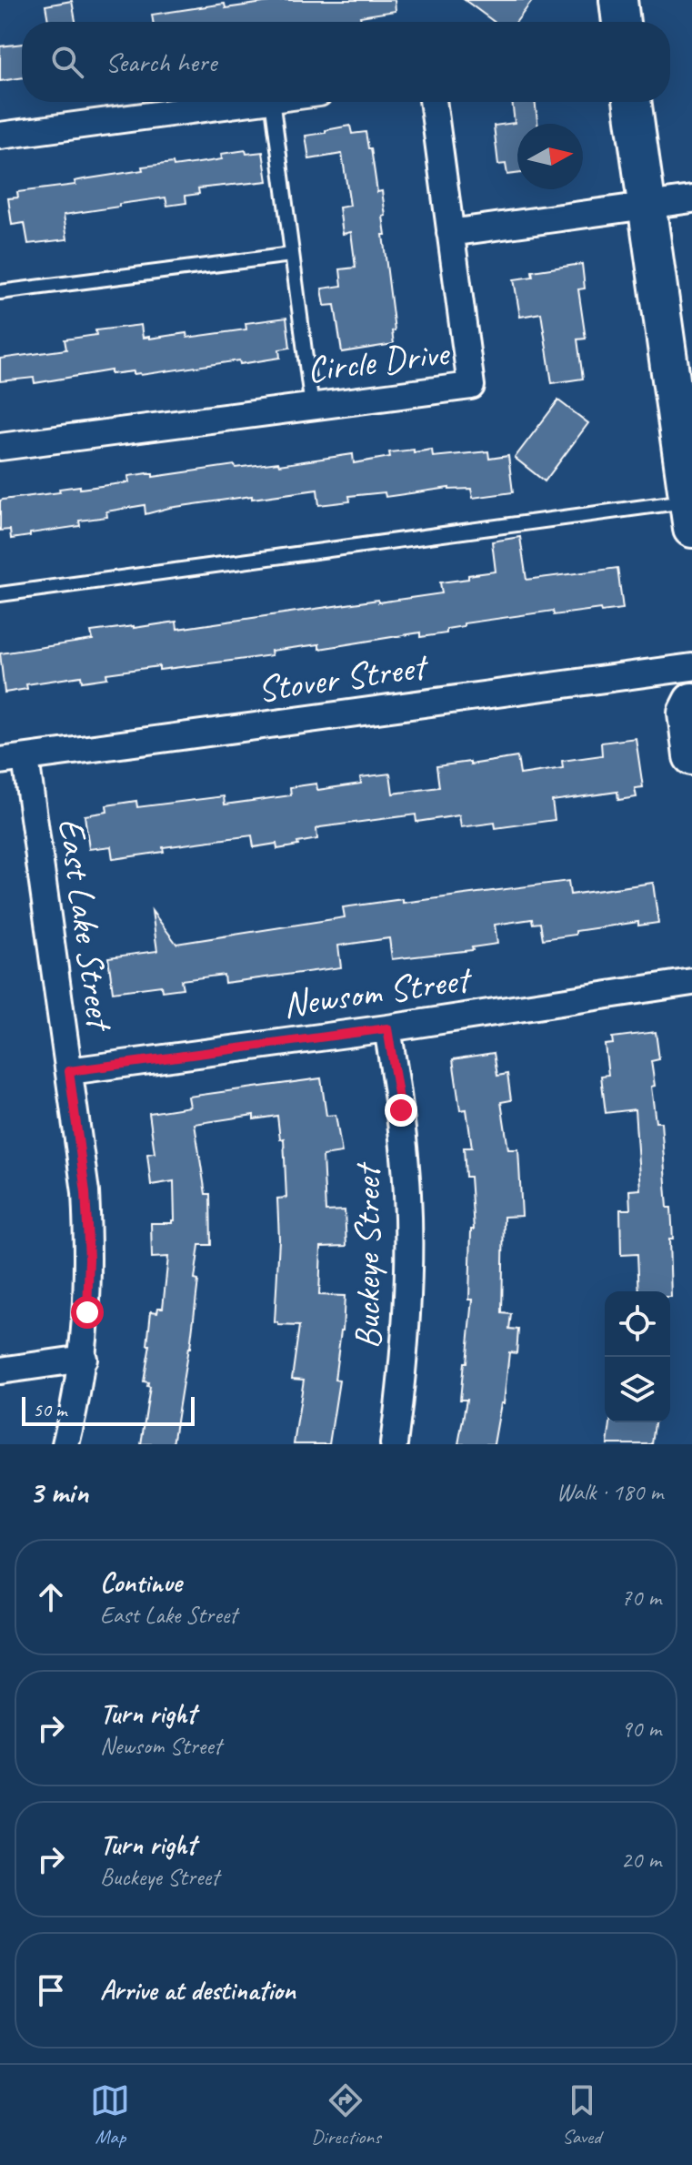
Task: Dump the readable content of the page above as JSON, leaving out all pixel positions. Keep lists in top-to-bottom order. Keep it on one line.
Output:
{"streets":{"street":["Circle Drive","Stover Street","East Lake Street","Newsom Street","Buckeye Street"]},"crossings":[["Stover Street","East Lake Street"],["East Lake Street","Newsom Street"],["Newsom Street","Buckeye Street"]],"scale_bar":"50 m","north":"right","page":{"search":"Search here","scale":"50 m","heading":["3 min","Walk · 180 m"],"list":[["Continue","East Lake Street","70 m"],["Turn right","Newsom Street","90 m"],["Turn right","Buckeye Street","20 m"],"Arrive at destination"],"nav":["Map","Directions","Saved"]}}
